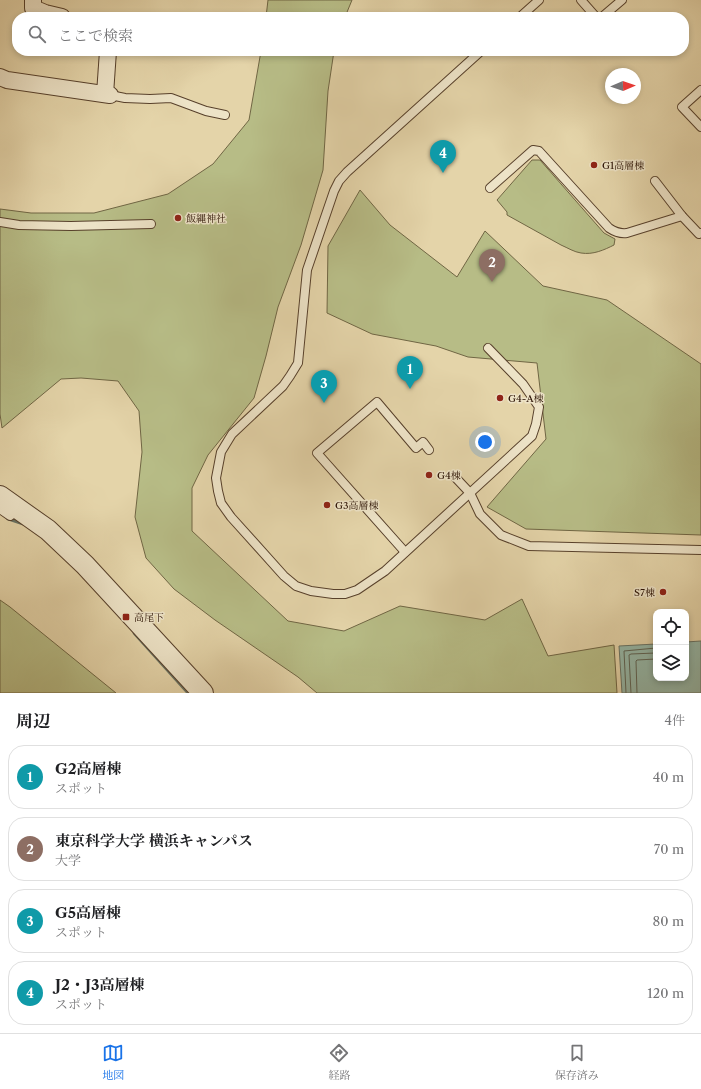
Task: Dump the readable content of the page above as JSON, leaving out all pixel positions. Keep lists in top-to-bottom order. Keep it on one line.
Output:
{"places":{"other":["G1高層棟","飯縄神社","G4-A棟","G4棟","G3高層棟","S7棟"],"transit":["高尾下"]},"north":"right","page":{"search":"ここで検索","pins":["4","2","1","3"],"heading":["周辺","4件"],"list":[{"mark":"1","name":"G2高層棟","note":"スポット","value":"40 m"},{"mark":"2","name":"東京科学大学 横浜キャンパス","note":"大学","value":"70 m"},{"mark":"3","name":"G5高層棟","note":"スポット","value":"80 m"},{"mark":"4","name":"J2・J3高層棟","note":"スポット","value":"120 m"}],"nav":["地図","経路","保存済み"]}}
